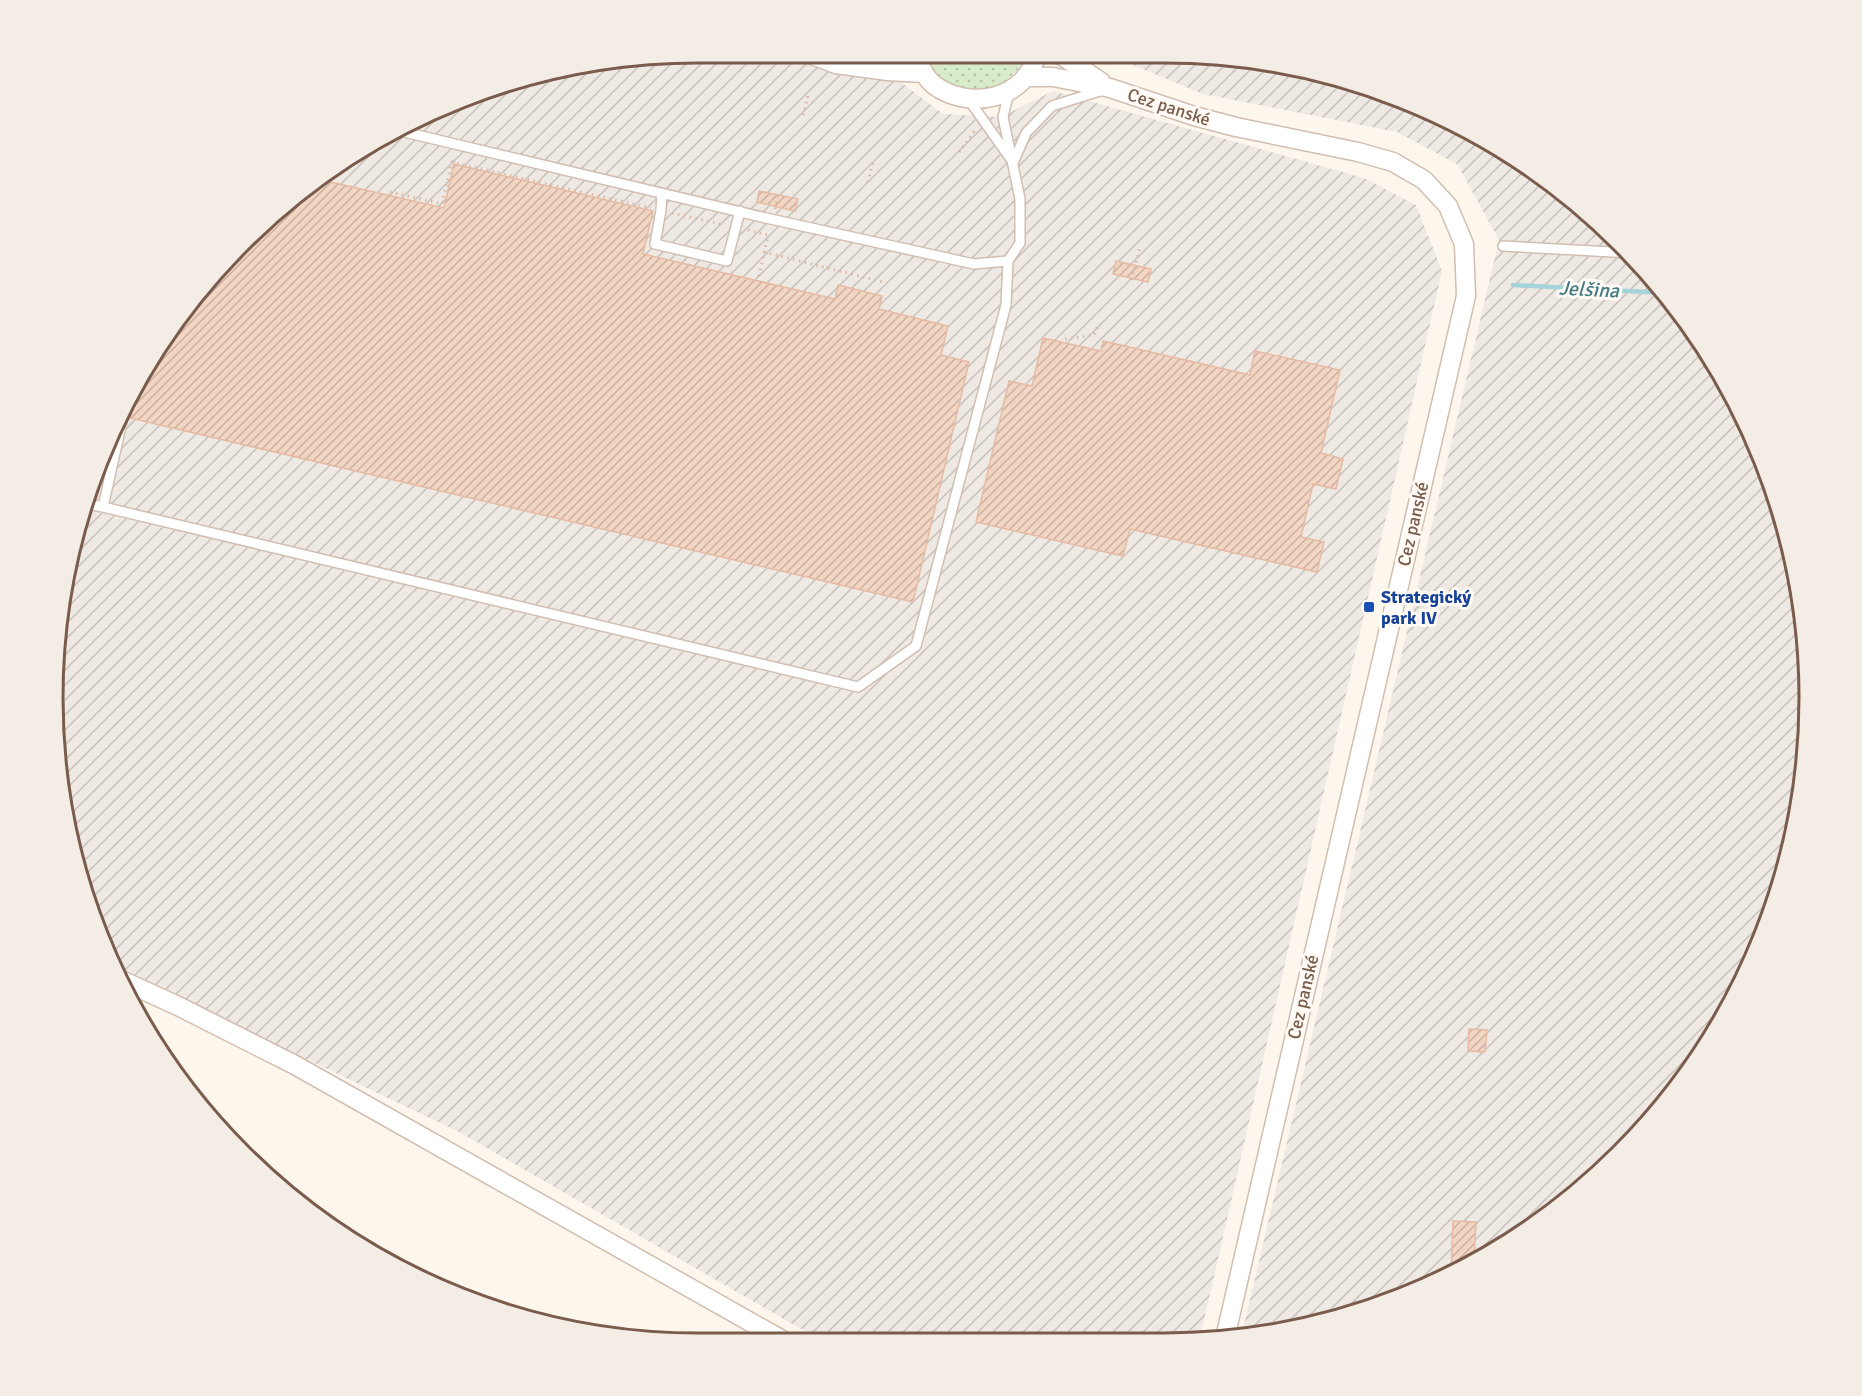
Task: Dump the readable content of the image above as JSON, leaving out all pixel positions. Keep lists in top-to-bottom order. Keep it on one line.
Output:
{"streets":{"street":["Cez panské"]},"water":["Jelšina"],"places":{"transit":["Strategický park IV"]}}
